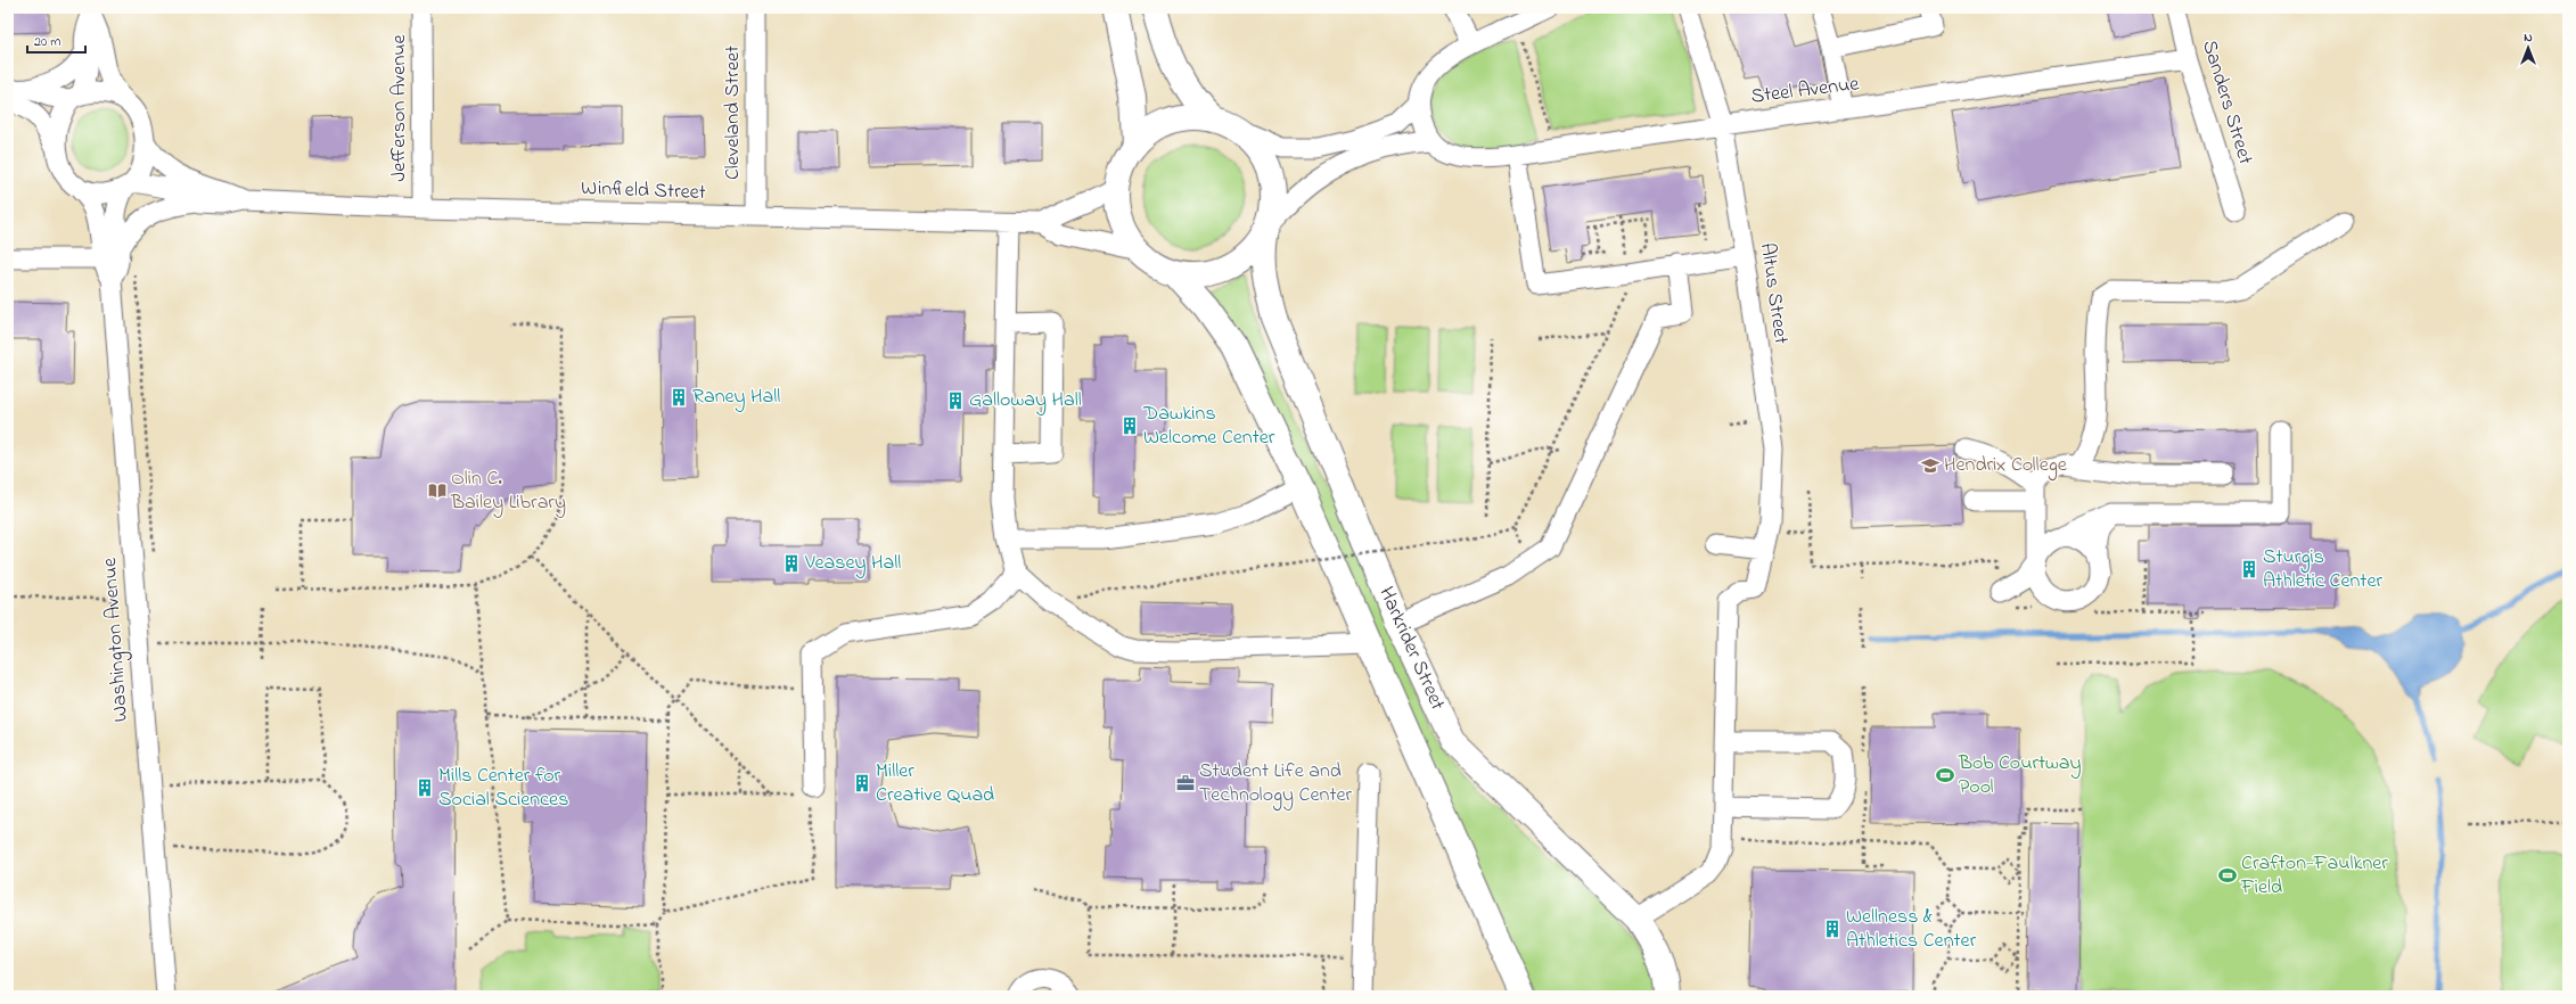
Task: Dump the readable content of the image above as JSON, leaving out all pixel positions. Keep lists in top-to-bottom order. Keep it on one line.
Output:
{"streets":{"main road":["Harkrider Street"],"street":["Steel Avenue","Sanders Street","Jefferson Avenue","Cleveland Street","Winfield Street","Altus Street","Washington Avenue"]},"crossings":[["Steel Avenue","Sanders Street"],["Steel Avenue","Altus Street"],["Jefferson Avenue","Winfield Street"],["Cleveland Street","Winfield Street"],["Winfield Street","Washington Avenue"],["Winfield Street","Harkrider Street"]],"places":{"building":["Raney Hall","Galloway Hall","Dawkins Welcome Center","Veasey Hall","Sturgis Athletic Center","Miller Creative Quad","Mills Center for Social Sciences","Wellness & Athletics Center"],"school or university":["Hendrix College"],"library":["Olin C. Bailey Library"],"sports":["Bob Courtway Pool","Crafton-Faulkner Field"],"office":["Student Life and Technology Center"]},"scale_bar":"20 m","north":"top"}
